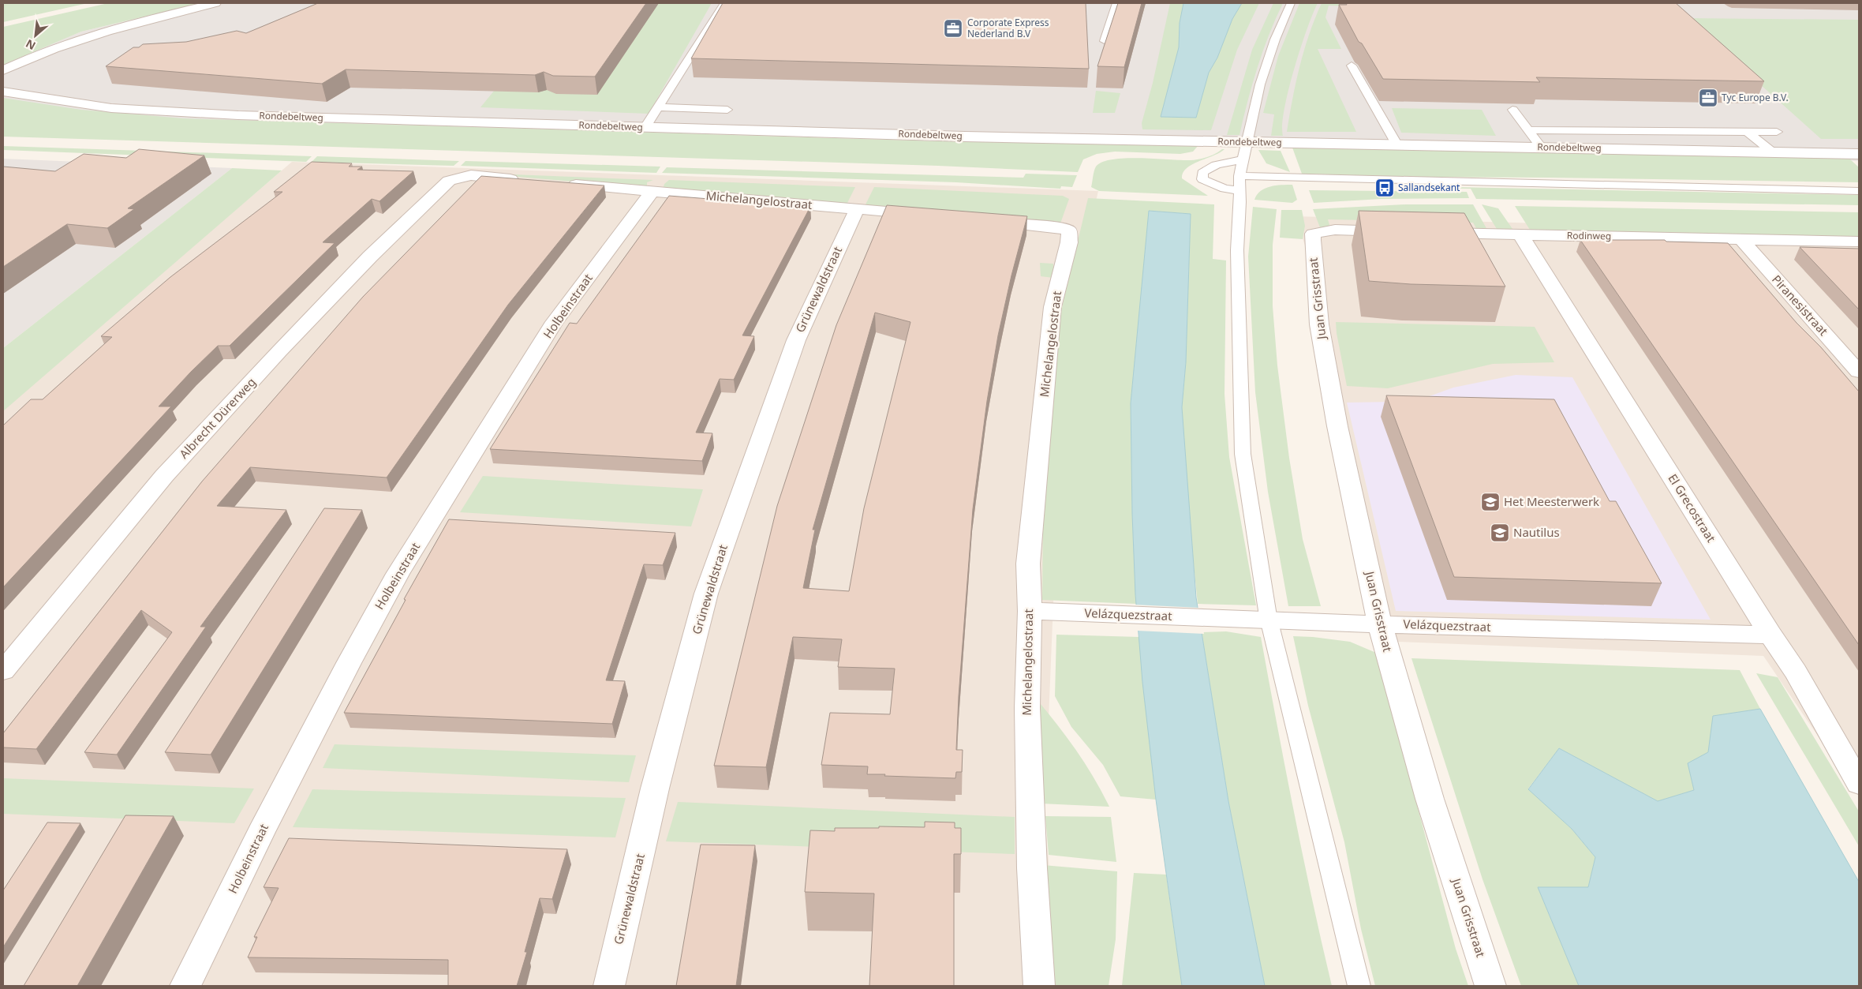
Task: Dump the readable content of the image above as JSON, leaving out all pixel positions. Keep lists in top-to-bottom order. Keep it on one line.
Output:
{"streets":{"street":["Rondebeltweg","Michelangelostraat","Rodinweg","Grünewaldstraat","Juan Grisstraat","Piranesistraat","Holbeinstraat","Albrecht Dürerweg","El Grecostraat","Velázquezstraat"]},"crossings":[["Michelangelostraat","Grünewaldstraat"],["Michelangelostraat","Holbeinstraat"],["Michelangelostraat","Velázquezstraat"],["Rodinweg","Piranesistraat"],["Rodinweg","El Grecostraat"],["Juan Grisstraat","Velázquezstraat"],["El Grecostraat","Velázquezstraat"]],"places":{"office":["Corporate Express Nederland B.V","Tyc Europe B.V."],"bus stop":["Sallandsekant"],"school or university":["Het Meesterwerk","Nautilus"]},"north":"bottom left"}
